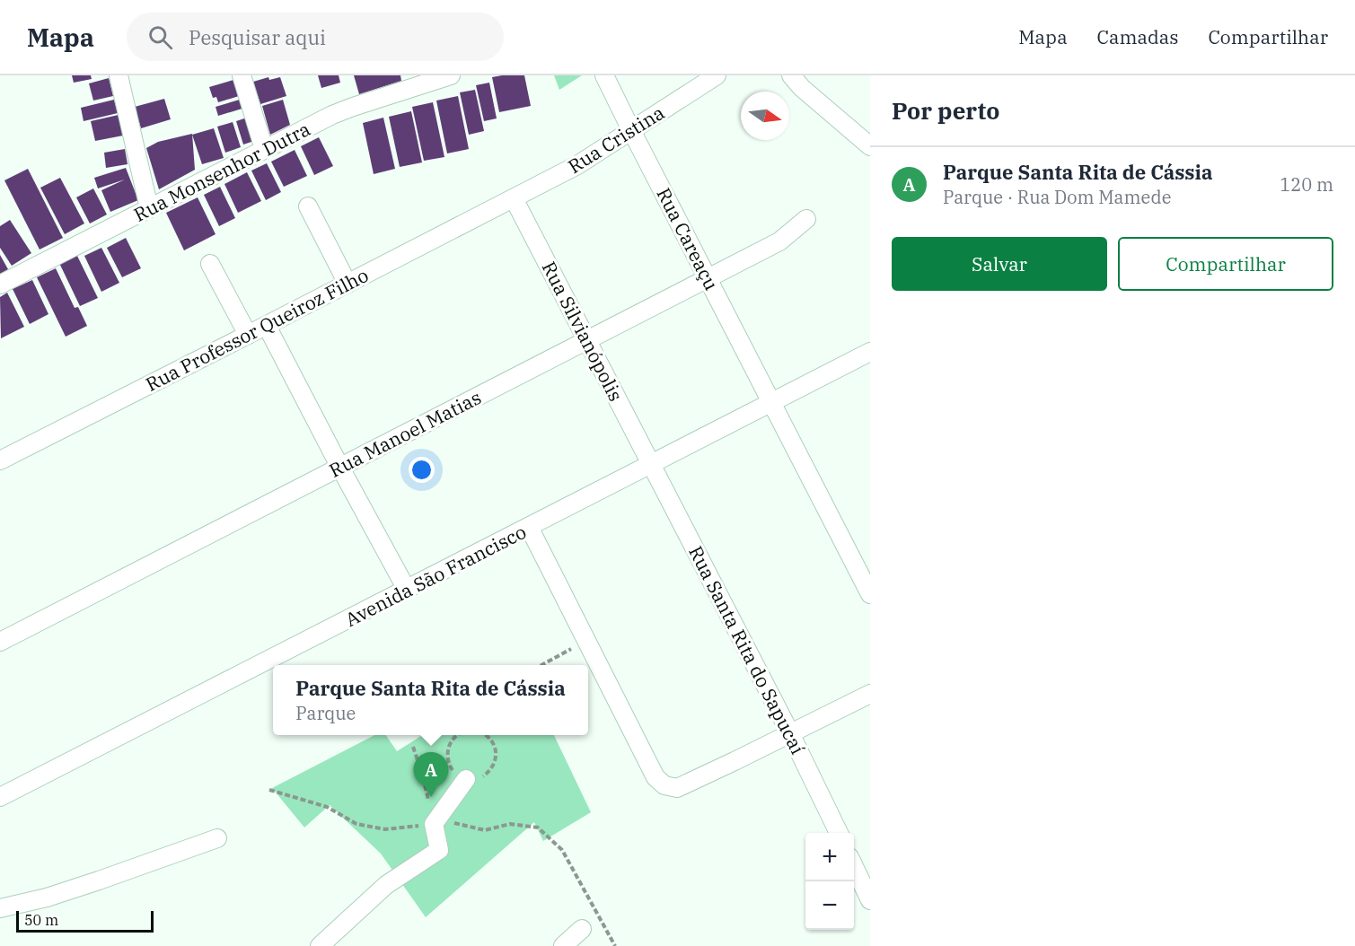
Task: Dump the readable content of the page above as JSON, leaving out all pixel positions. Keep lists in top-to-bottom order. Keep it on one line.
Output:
{"streets":{"street":["Rua Cristina","Rua Monsenhor Dutra","Rua Careaçu","Rua Professor Queiroz Filho","Rua Silvianópolis","Rua Manoel Matias","Avenida São Francisco","Rua Santa Rita do Sapucaí"]},"crossings":[["Rua Cristina","Rua Careaçu"],["Rua Cristina","Rua Professor Queiroz Filho"],["Rua Cristina","Rua Silvianópolis"],["Rua Careaçu","Rua Manoel Matias"],["Rua Careaçu","Avenida São Francisco"],["Rua Professor Queiroz Filho","Rua Silvianópolis"],["Rua Silvianópolis","Rua Manoel Matias"],["Rua Silvianópolis","Avenida São Francisco"],["Rua Silvianópolis","Rua Santa Rita do Sapucaí"],["Avenida São Francisco","Rua Santa Rita do Sapucaí"]],"scale_bar":"50 m","north":"right","page":{"header":"Mapa","search":"Pesquisar aqui","nav":["Mapa","Camadas","Compartilhar"],"heading":"Por perto","list":[{"mark":"A","name":"Parque Santa Rita de Cássia","note":"Parque · Rua Dom Mamede","value":"120 m"}],"buttons":["Salvar","Compartilhar"],"popup":["Parque Santa Rita de Cássia","Parque"],"pins":"A","map_buttons":["+","−"],"scale":"50 m"}}
